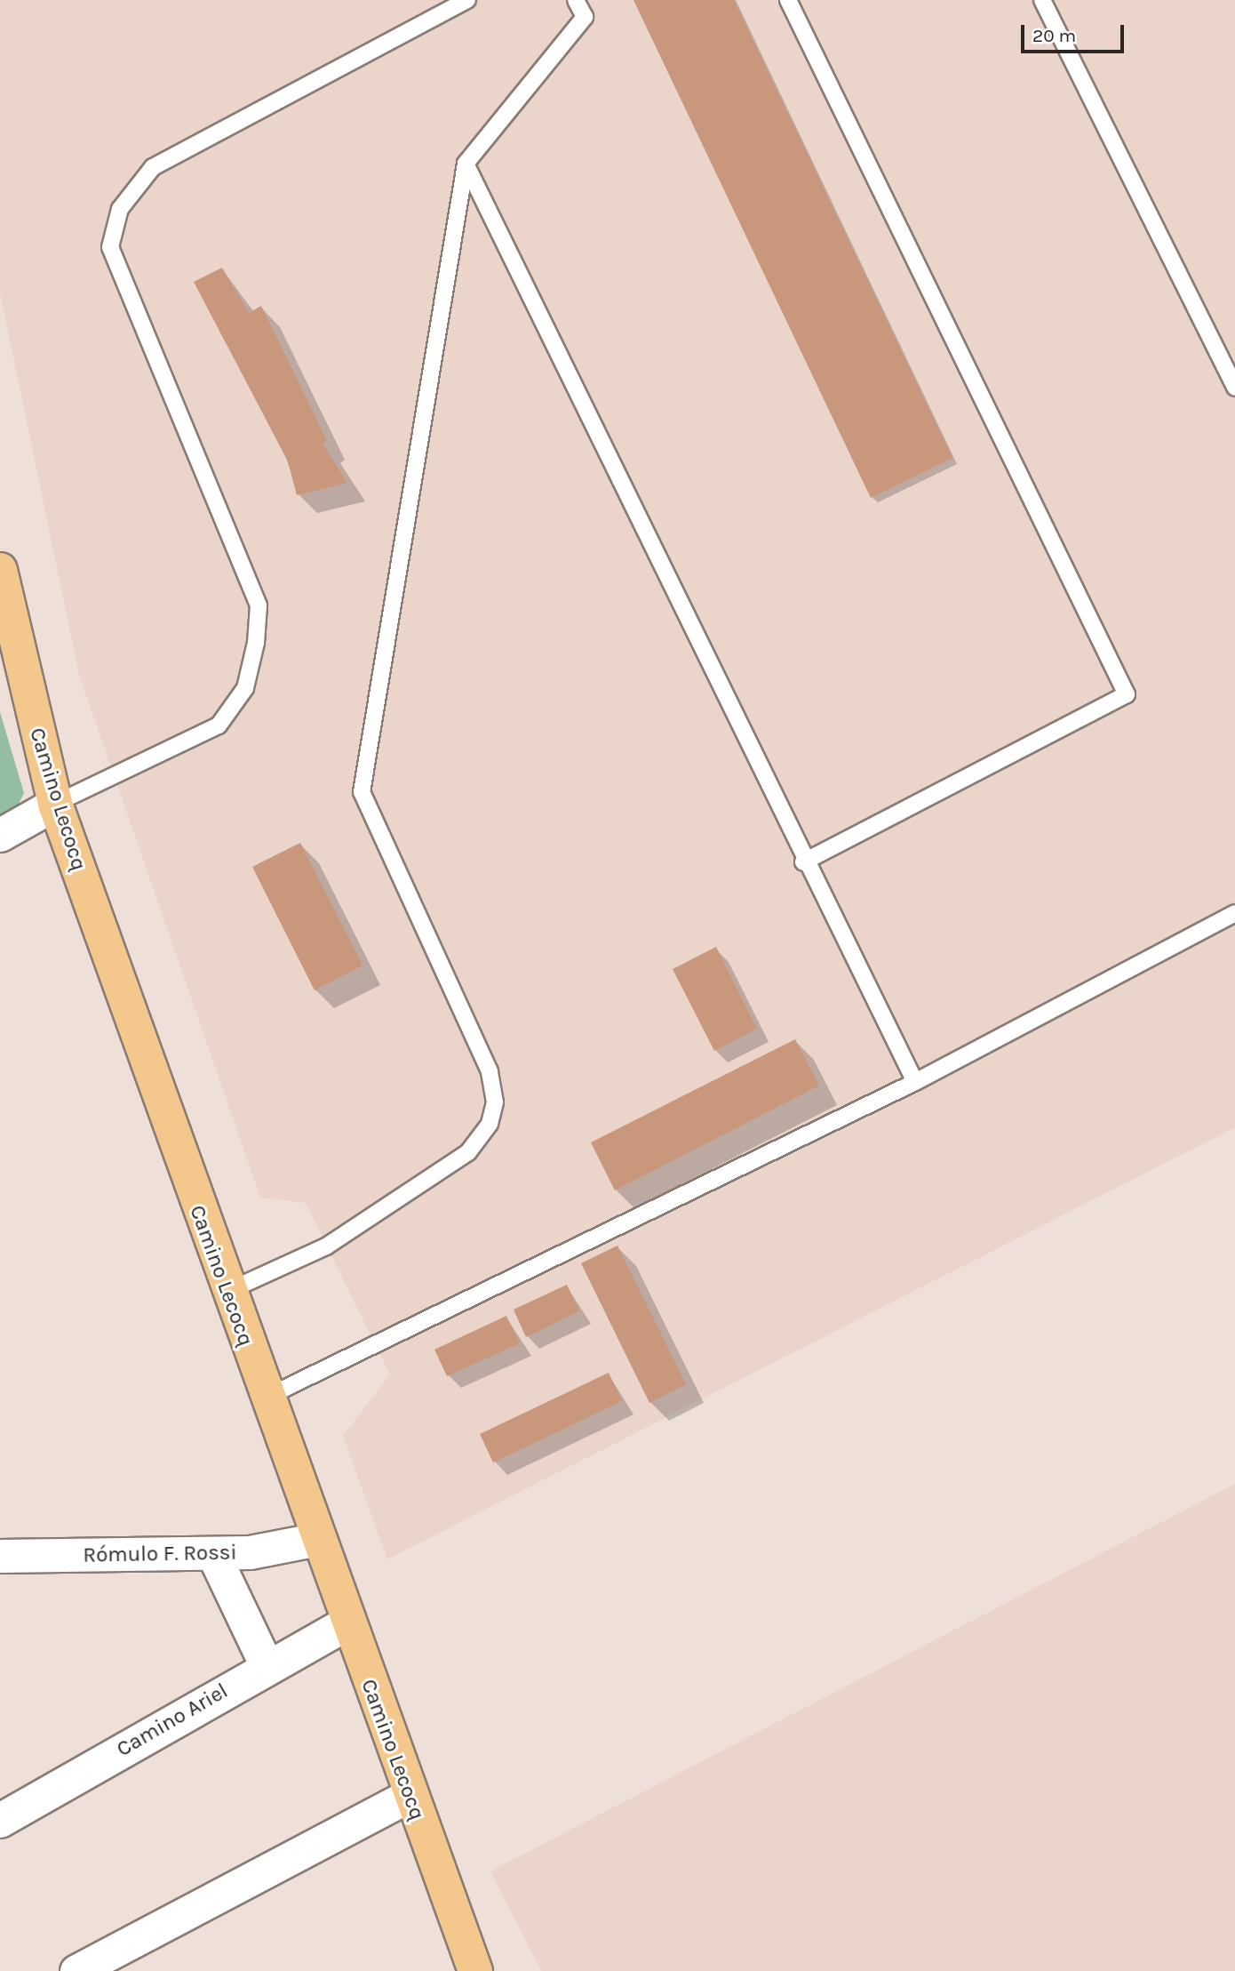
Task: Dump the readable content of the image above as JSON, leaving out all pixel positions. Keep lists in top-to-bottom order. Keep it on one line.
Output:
{"streets":{"main road":["Camino Lecocq"],"street":["Rómulo F. Rossi","Camino Ariel"]},"crossings":[["Camino Lecocq","Rómulo F. Rossi"],["Camino Lecocq","Camino Ariel"]],"scale_bar":"20 m"}
